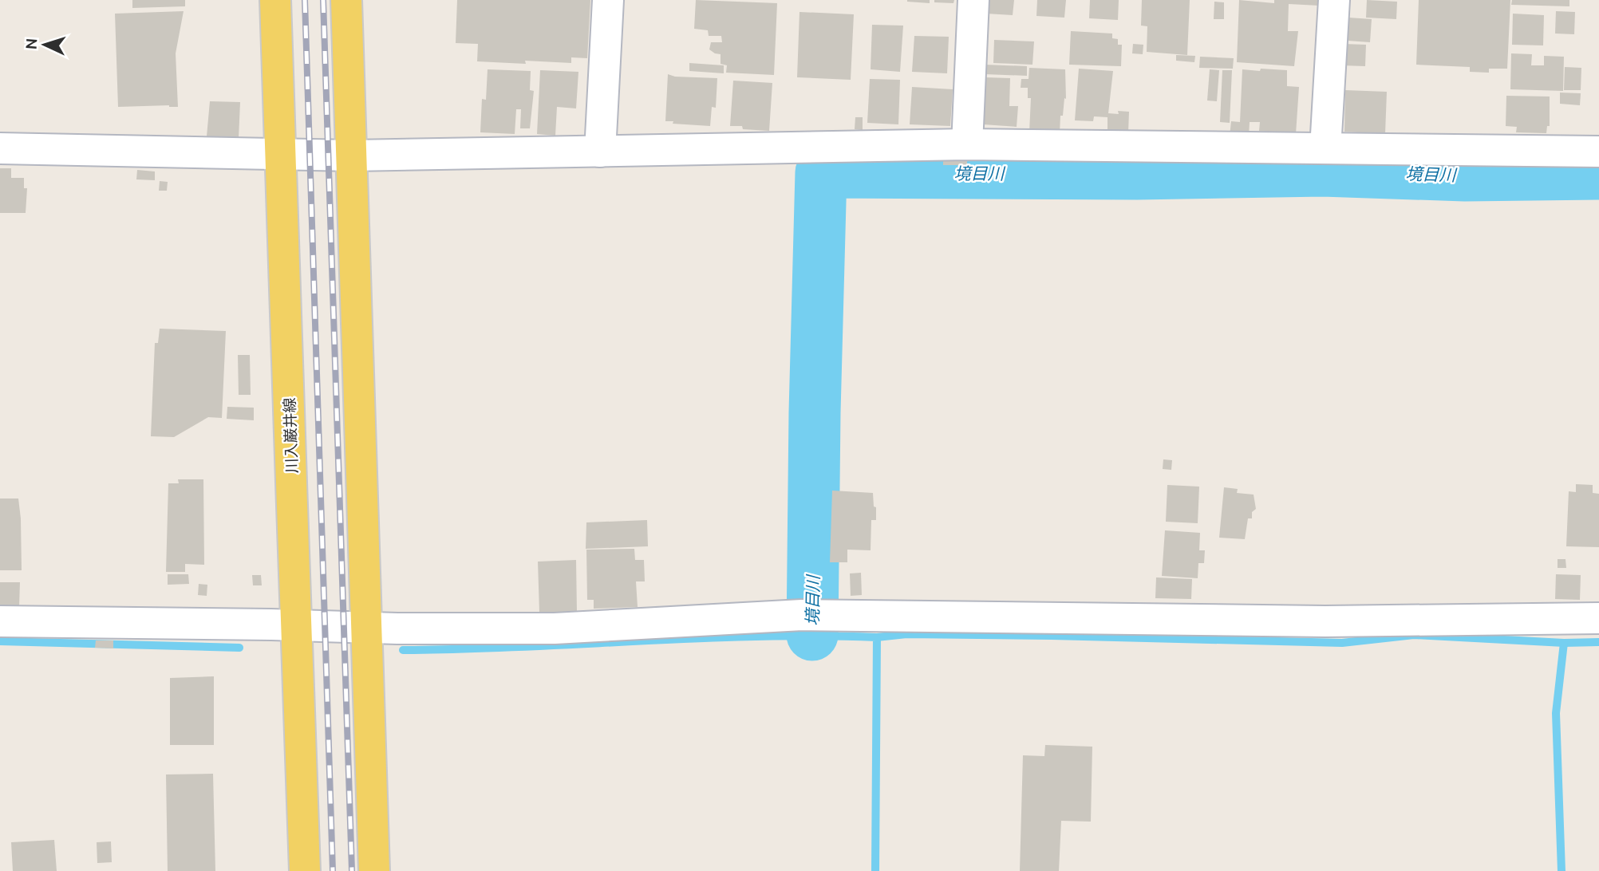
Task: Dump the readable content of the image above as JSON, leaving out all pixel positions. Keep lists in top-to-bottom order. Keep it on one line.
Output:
{"streets":{"main road":["川入巌井線"]},"water":["境目川"],"north":"left"}
